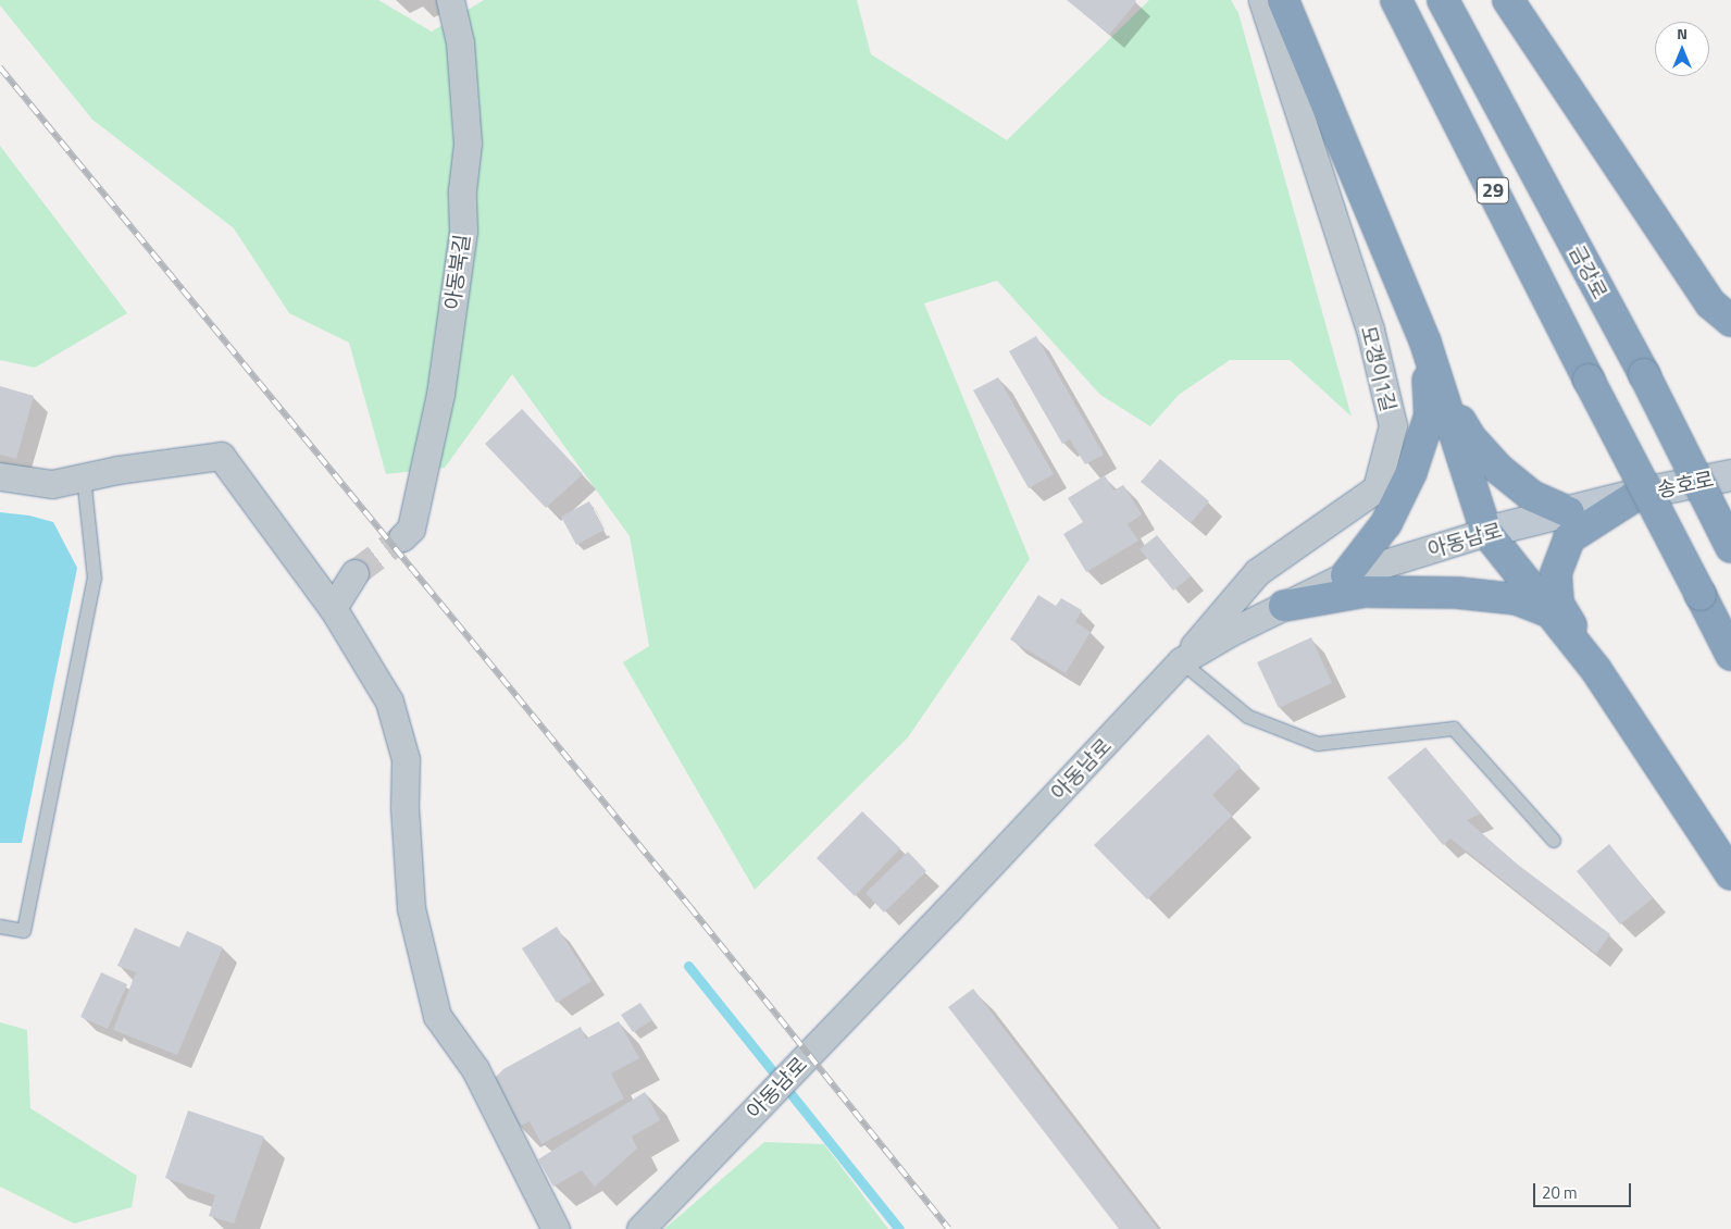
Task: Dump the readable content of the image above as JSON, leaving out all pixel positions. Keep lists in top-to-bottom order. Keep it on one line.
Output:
{"streets":{"highway":["29","금강로"],"main road":["송호로","아동남로"],"street":["아동북길","모갱이1길"]},"crossings":[["모갱이1길","아동남로"],["송호로","아동남로"]],"scale_bar":"20 m","north":"top"}
